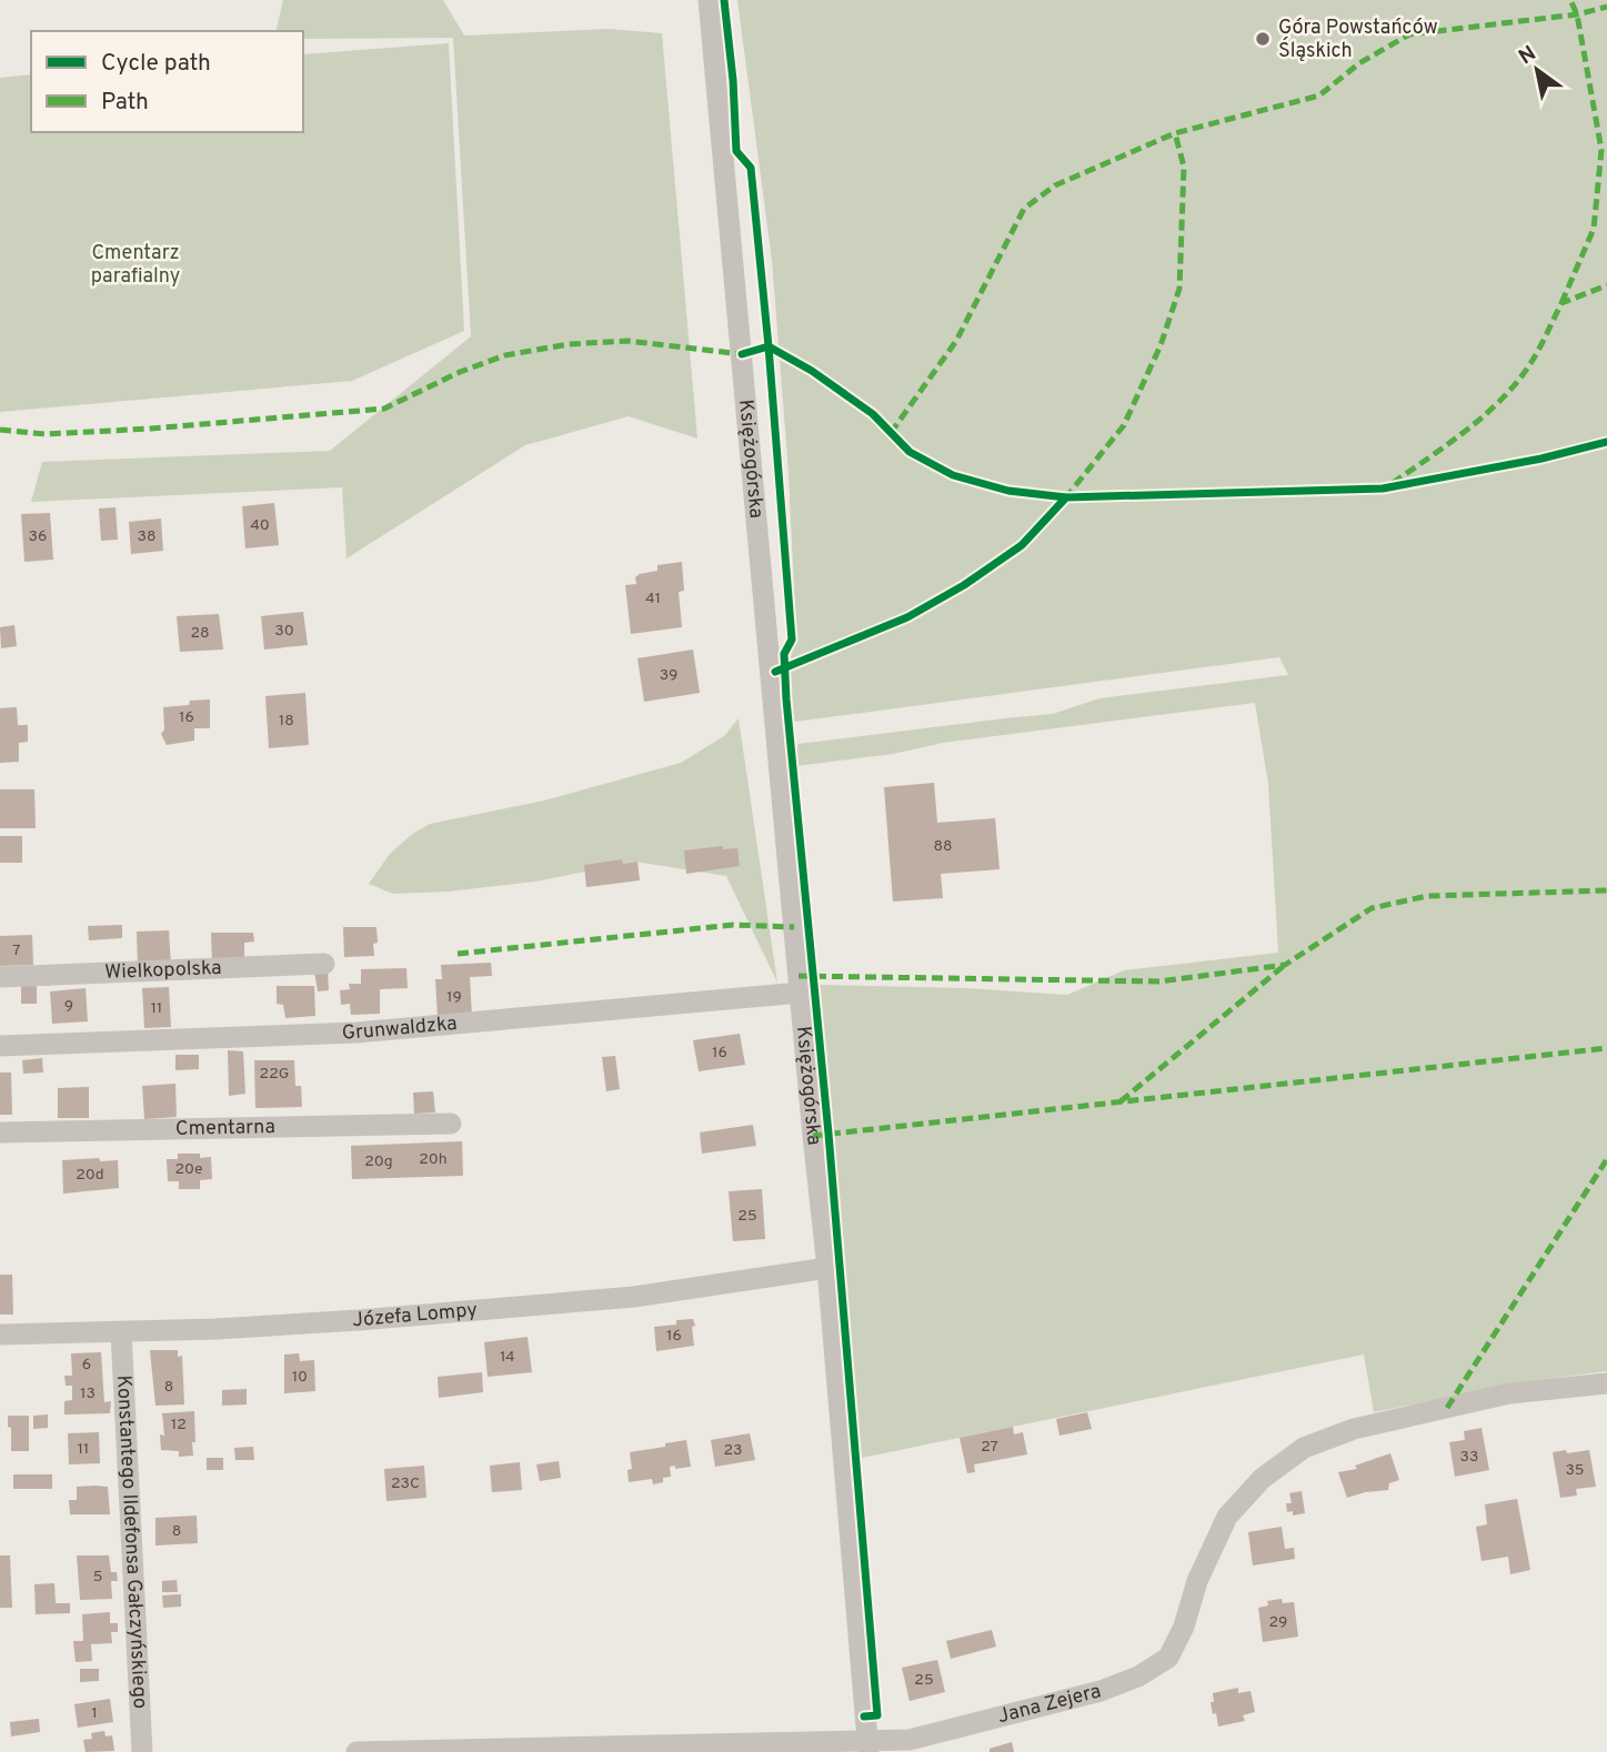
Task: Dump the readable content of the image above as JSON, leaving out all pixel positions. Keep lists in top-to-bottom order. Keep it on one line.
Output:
{"streets":{"street":["Księżogórska","Wielkopolska","Grunwaldzka","Cmentarna","Józefa Lompy","Konstantego Ildefonsa Gałczyńskiego","Jana Zejera"]},"crossings":[["Księżogórska","Grunwaldzka"],["Księżogórska","Józefa Lompy"],["Księżogórska","Jana Zejera"],["Józefa Lompy","Konstantego Ildefonsa Gałczyńskiego"]],"parks":["Cmentarz parafialny"],"places":["Góra Powstańców Śląskich"],"house_numbers":["40","36","38","41","30","28","39","16","18","88","7","19","9","11","16","22G","20h","20g","20e","20d","25","16","14","6","10","8","13","12","27","11","23","33","35","23C","8","5","29","25","1"],"legend":["Cycle path","Path"],"north":"top left"}
